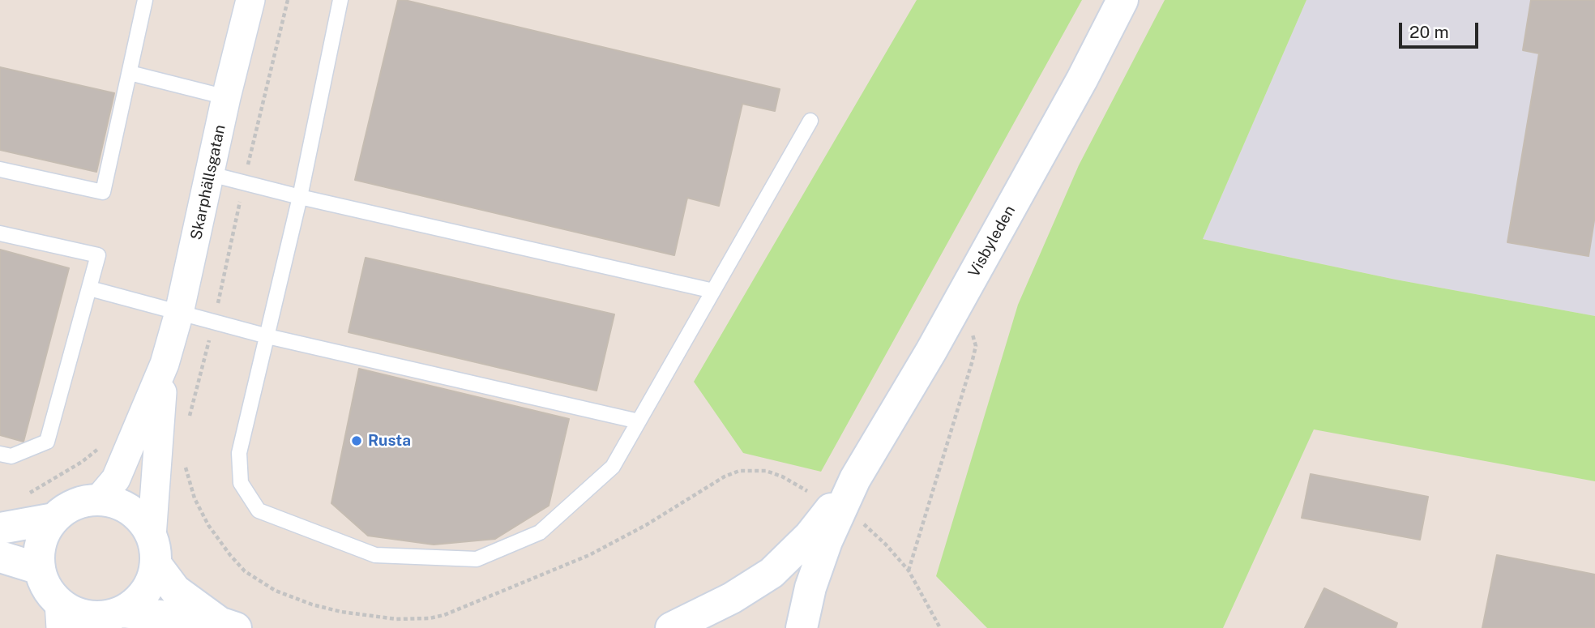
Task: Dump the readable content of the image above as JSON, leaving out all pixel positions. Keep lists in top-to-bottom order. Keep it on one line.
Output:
{"streets":{"main road":["Visbyleden"],"street":["Skarphällsgatan"]},"places":["Rusta"],"scale_bar":"20 m"}
